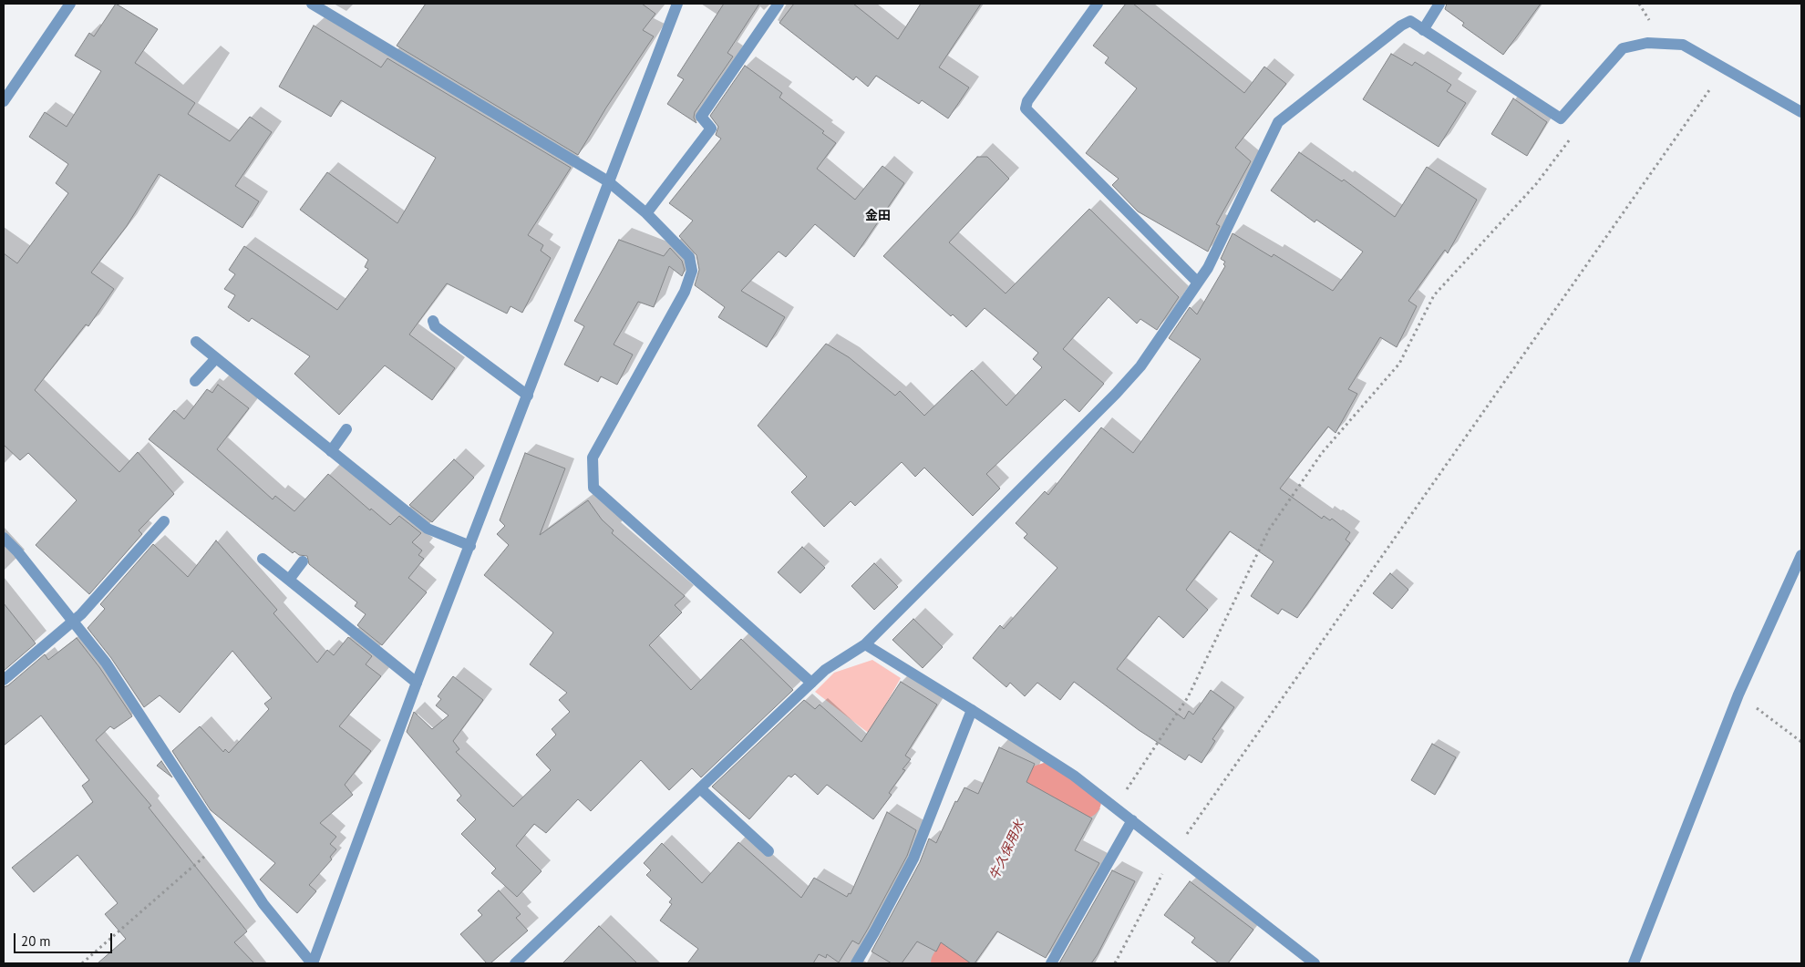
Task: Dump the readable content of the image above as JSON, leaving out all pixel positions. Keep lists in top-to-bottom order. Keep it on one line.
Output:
{"districts":["金田"],"water":["牛久保用水"],"scale_bar":"20 m"}
